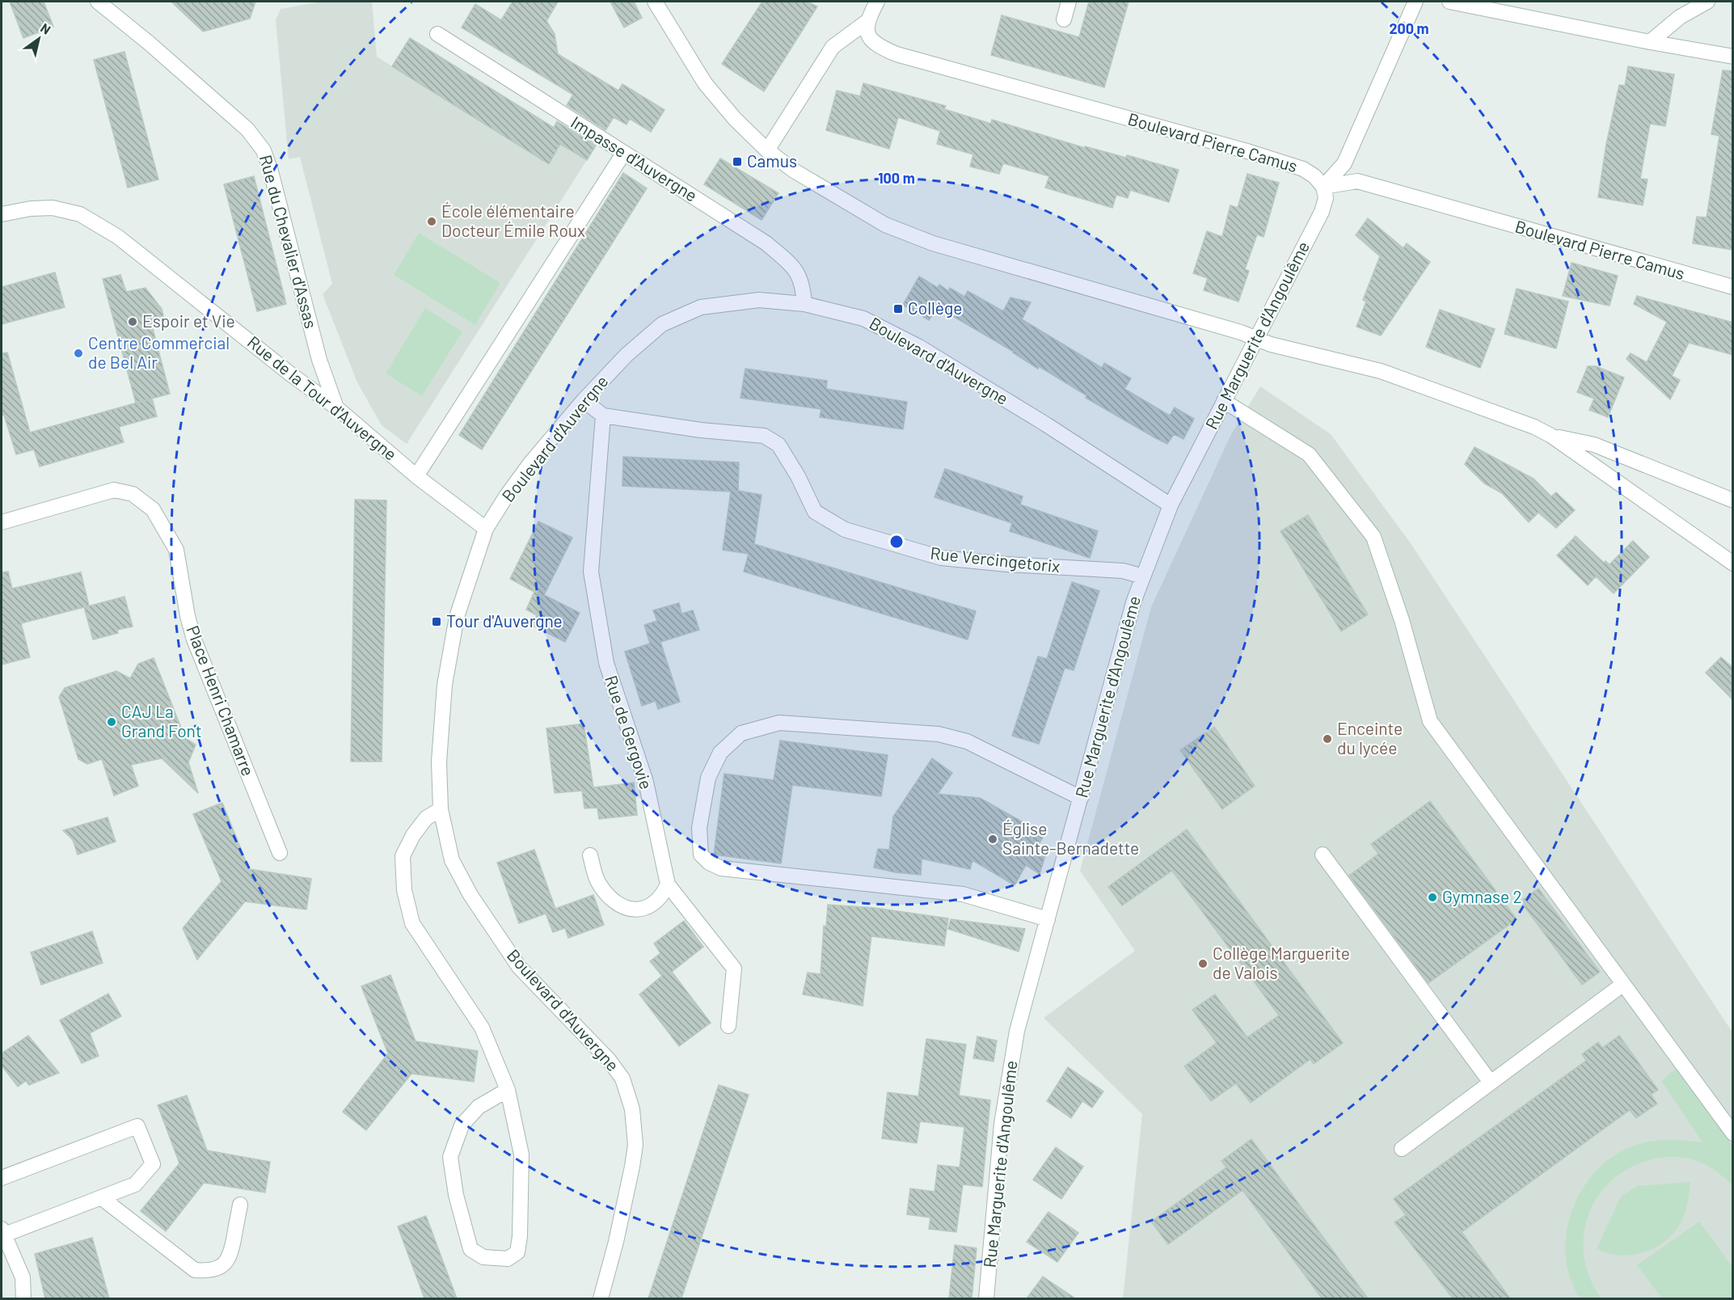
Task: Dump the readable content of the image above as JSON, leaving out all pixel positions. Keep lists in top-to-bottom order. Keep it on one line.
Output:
{"streets":{"street":["Boulevard Pierre Camus","Impasse d'Auvergne","Rue du Chevalier d'Assas","Rue Marguerite d'Angoulême","Boulevard d'Auvergne","Rue de la Tour d'Auvergne","Rue Vercingetorix","Place Henri Chamarre","Rue de Gergovie"]},"crossings":[["Boulevard Pierre Camus","Rue Marguerite d'Angoulême"],["Impasse d'Auvergne","Boulevard d'Auvergne"],["Rue du Chevalier d'Assas","Rue de la Tour d'Auvergne"],["Rue Marguerite d'Angoulême","Boulevard d'Auvergne"],["Rue Marguerite d'Angoulême","Rue Vercingetorix"],["Boulevard d'Auvergne","Rue de la Tour d'Auvergne"],["Boulevard d'Auvergne","Rue Vercingetorix"],["Rue Vercingetorix","Rue de Gergovie"]],"places":{"transit":["Camus","Collège","Tour d'Auvergne"],"other":["École élémentaire Docteur Émile Roux","Espoir et Vie","Centre Commercial de Bel Air","CAJ La Grand Font","Enceinte du lycée","Église Sainte-Bernadette","Gymnase 2","Collège Marguerite de Valois"]},"north":"top right","rings":["200 m","100 m"]}
